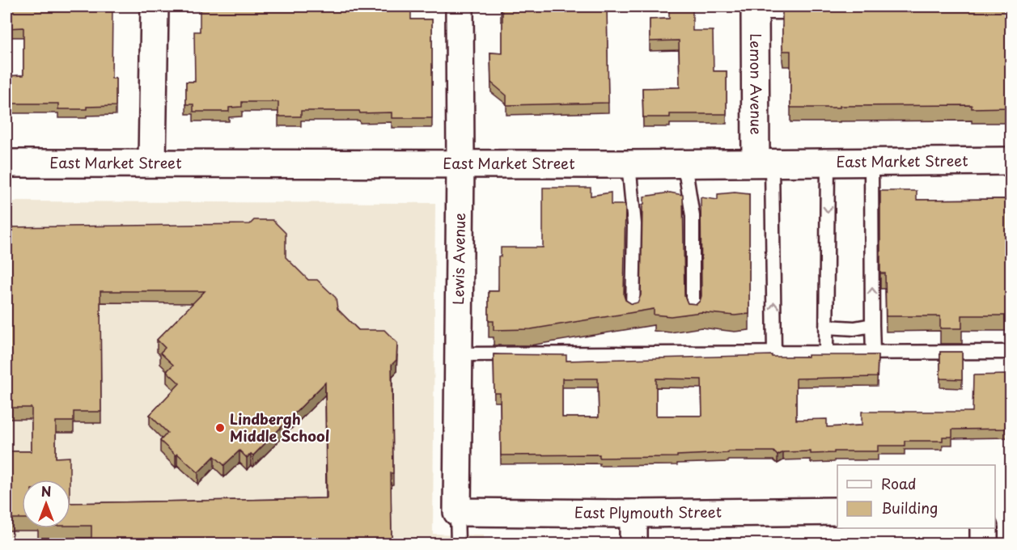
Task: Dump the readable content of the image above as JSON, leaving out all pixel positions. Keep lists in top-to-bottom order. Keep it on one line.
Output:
{"streets":{"street":["Lemon Avenue","East Market Street","Lewis Avenue","East Plymouth Street"]},"crossings":[["Lemon Avenue","East Market Street"],["East Market Street","Lewis Avenue"],["Lewis Avenue","East Plymouth Street"]],"places":["Lindbergh Middle School"],"legend":["Road","Building"],"north":"top"}
